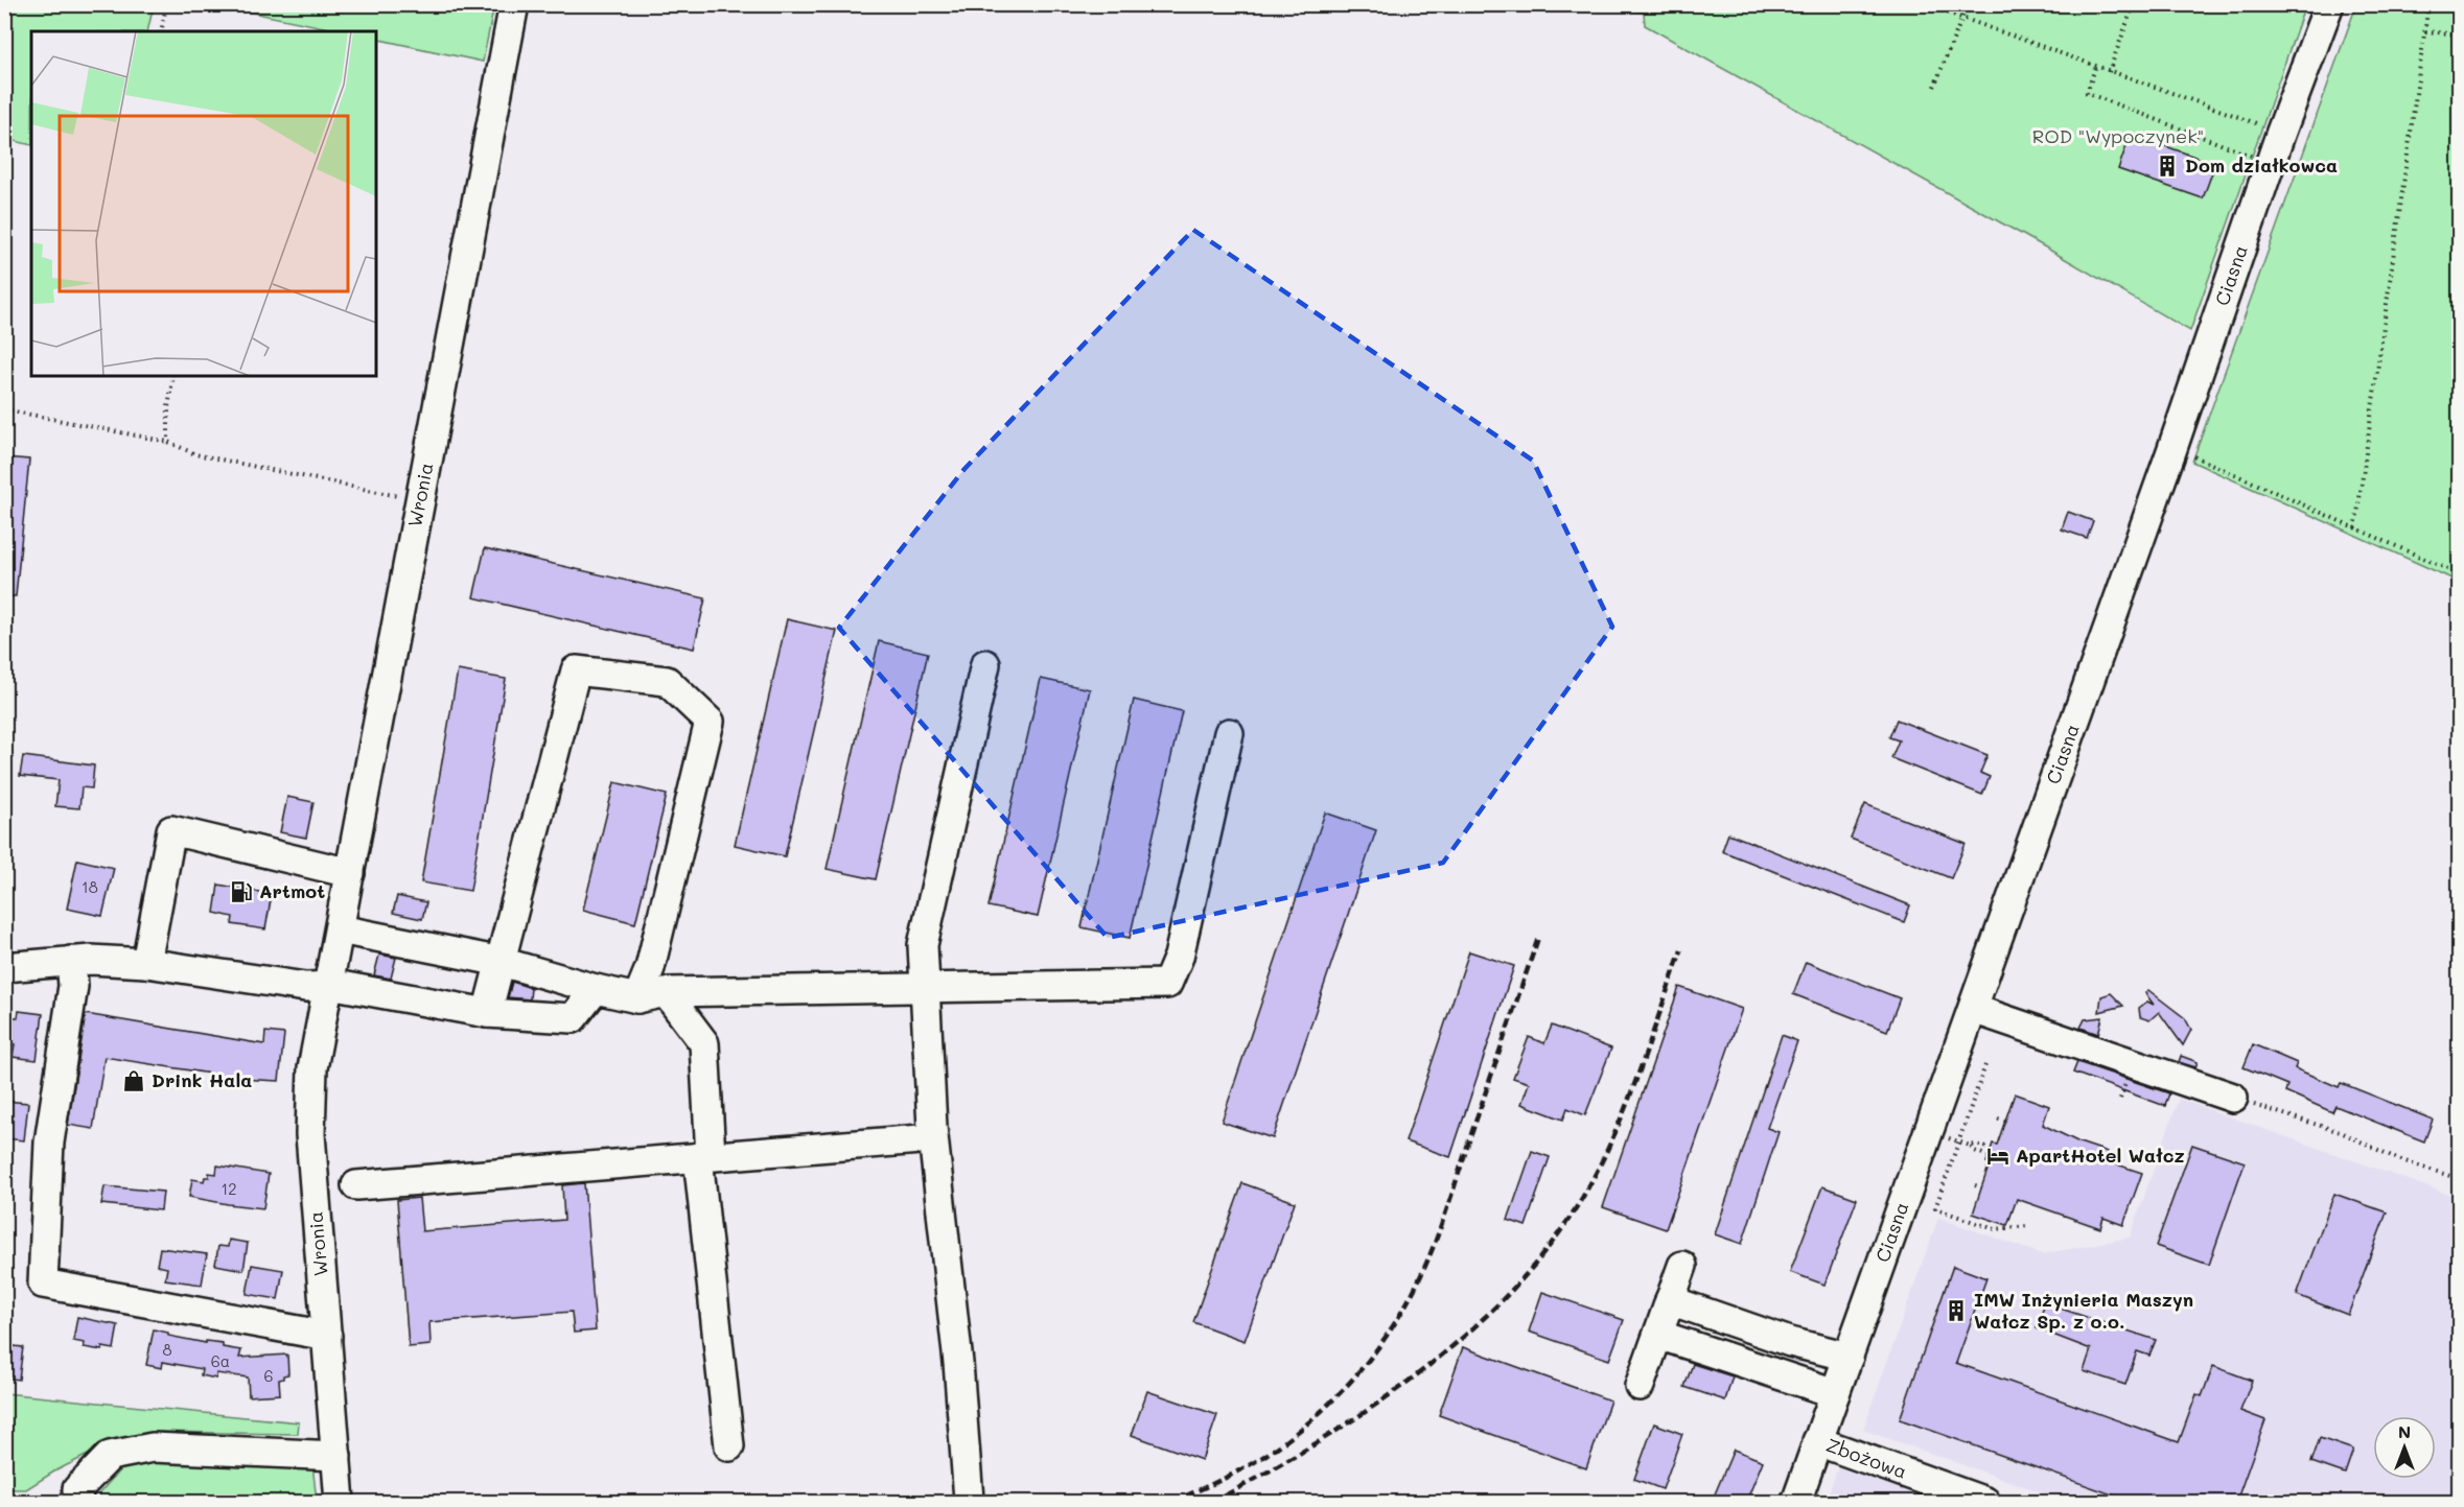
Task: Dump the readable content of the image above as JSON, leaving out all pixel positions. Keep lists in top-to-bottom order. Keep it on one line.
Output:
{"streets":{"street":["Ciasna","Wronia","Zbożowa"]},"crossings":[["Ciasna","Zbożowa"]],"parks":["ROD \"Wypoczynek\""],"places":{"building":["Dom działkowca","IMW Inżynieria Maszyn Wałcz Sp. z o.o."],"fuel station":["Artmot"],"shop":["Drink Hala"],"hotel":["ApartHotel Wałcz"]},"house_numbers":["18","12","8","6a","6"],"north":"top"}
